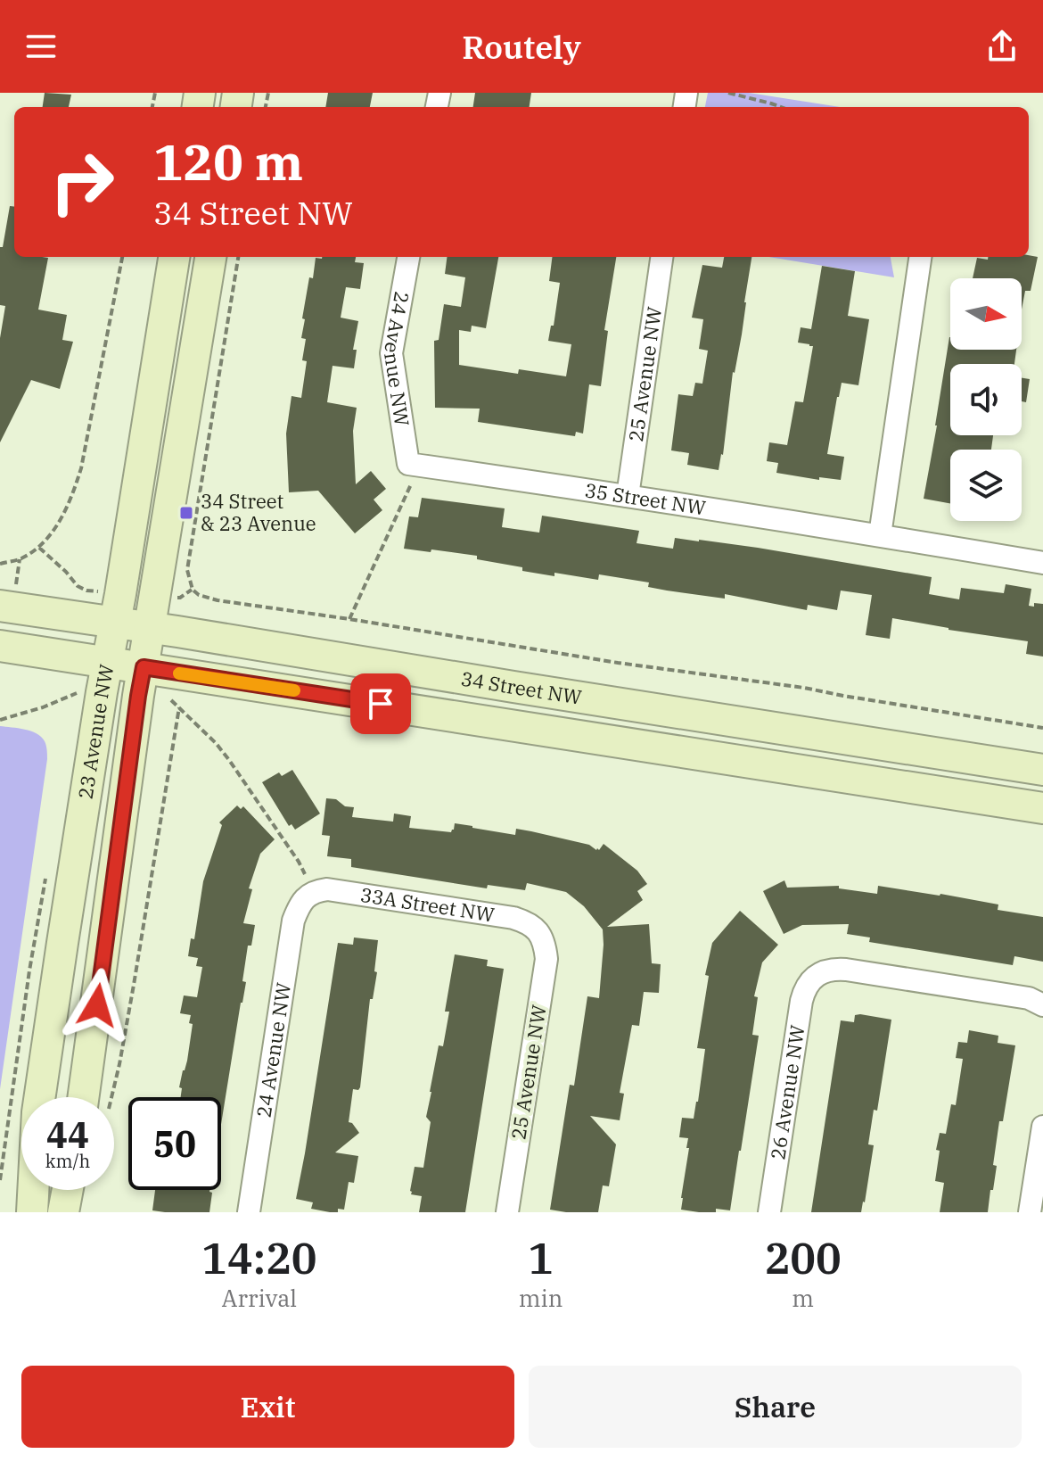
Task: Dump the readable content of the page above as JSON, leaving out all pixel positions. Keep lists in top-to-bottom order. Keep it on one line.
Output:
{"streets":{"main road":["34 Street NW","23 Avenue NW"],"street":["24 Avenue NW","25 Avenue NW","35 Street NW","33A Street NW","26 Avenue NW"]},"crossings":[["24 Avenue NW","35 Street NW"],["24 Avenue NW","33A Street NW"],["25 Avenue NW","35 Street NW"],["25 Avenue NW","33A Street NW"],["34 Street NW","23 Avenue NW"]],"places":{"transit":["34 Street & 23 Avenue"]},"north":"right","page":{"header":"Routely","turn":["120 m","34 Street NW"],"speed":"44 km/h","limit":"50","eta":["14:20","Arrival","1","min","200","m"],"buttons":["Exit","Share"]}}
